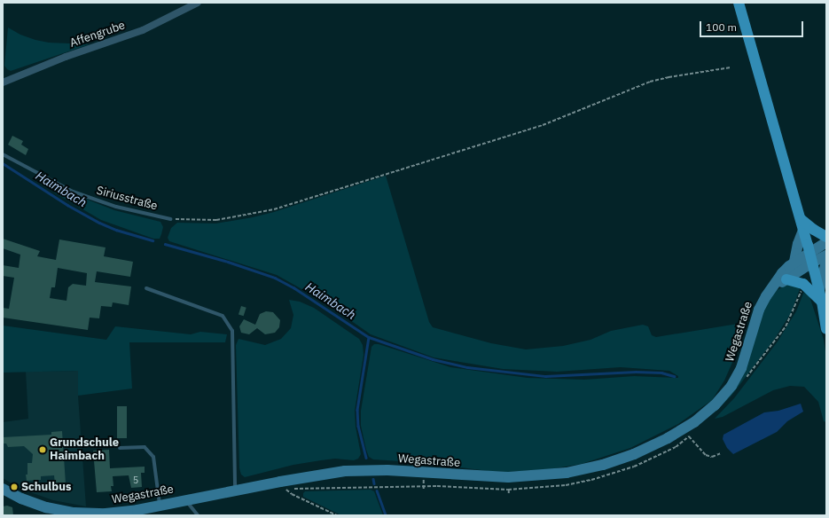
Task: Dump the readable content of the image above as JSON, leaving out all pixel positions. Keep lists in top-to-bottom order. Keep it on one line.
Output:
{"streets":{"main road":["Wegastraße"],"street":["Affengrube"],"lane":["Siriusstraße"]},"water":["Haimbach"],"places":["Grundschule Haimbach","Schulbus"],"house_numbers":["5"],"scale_bar":"100 m"}
